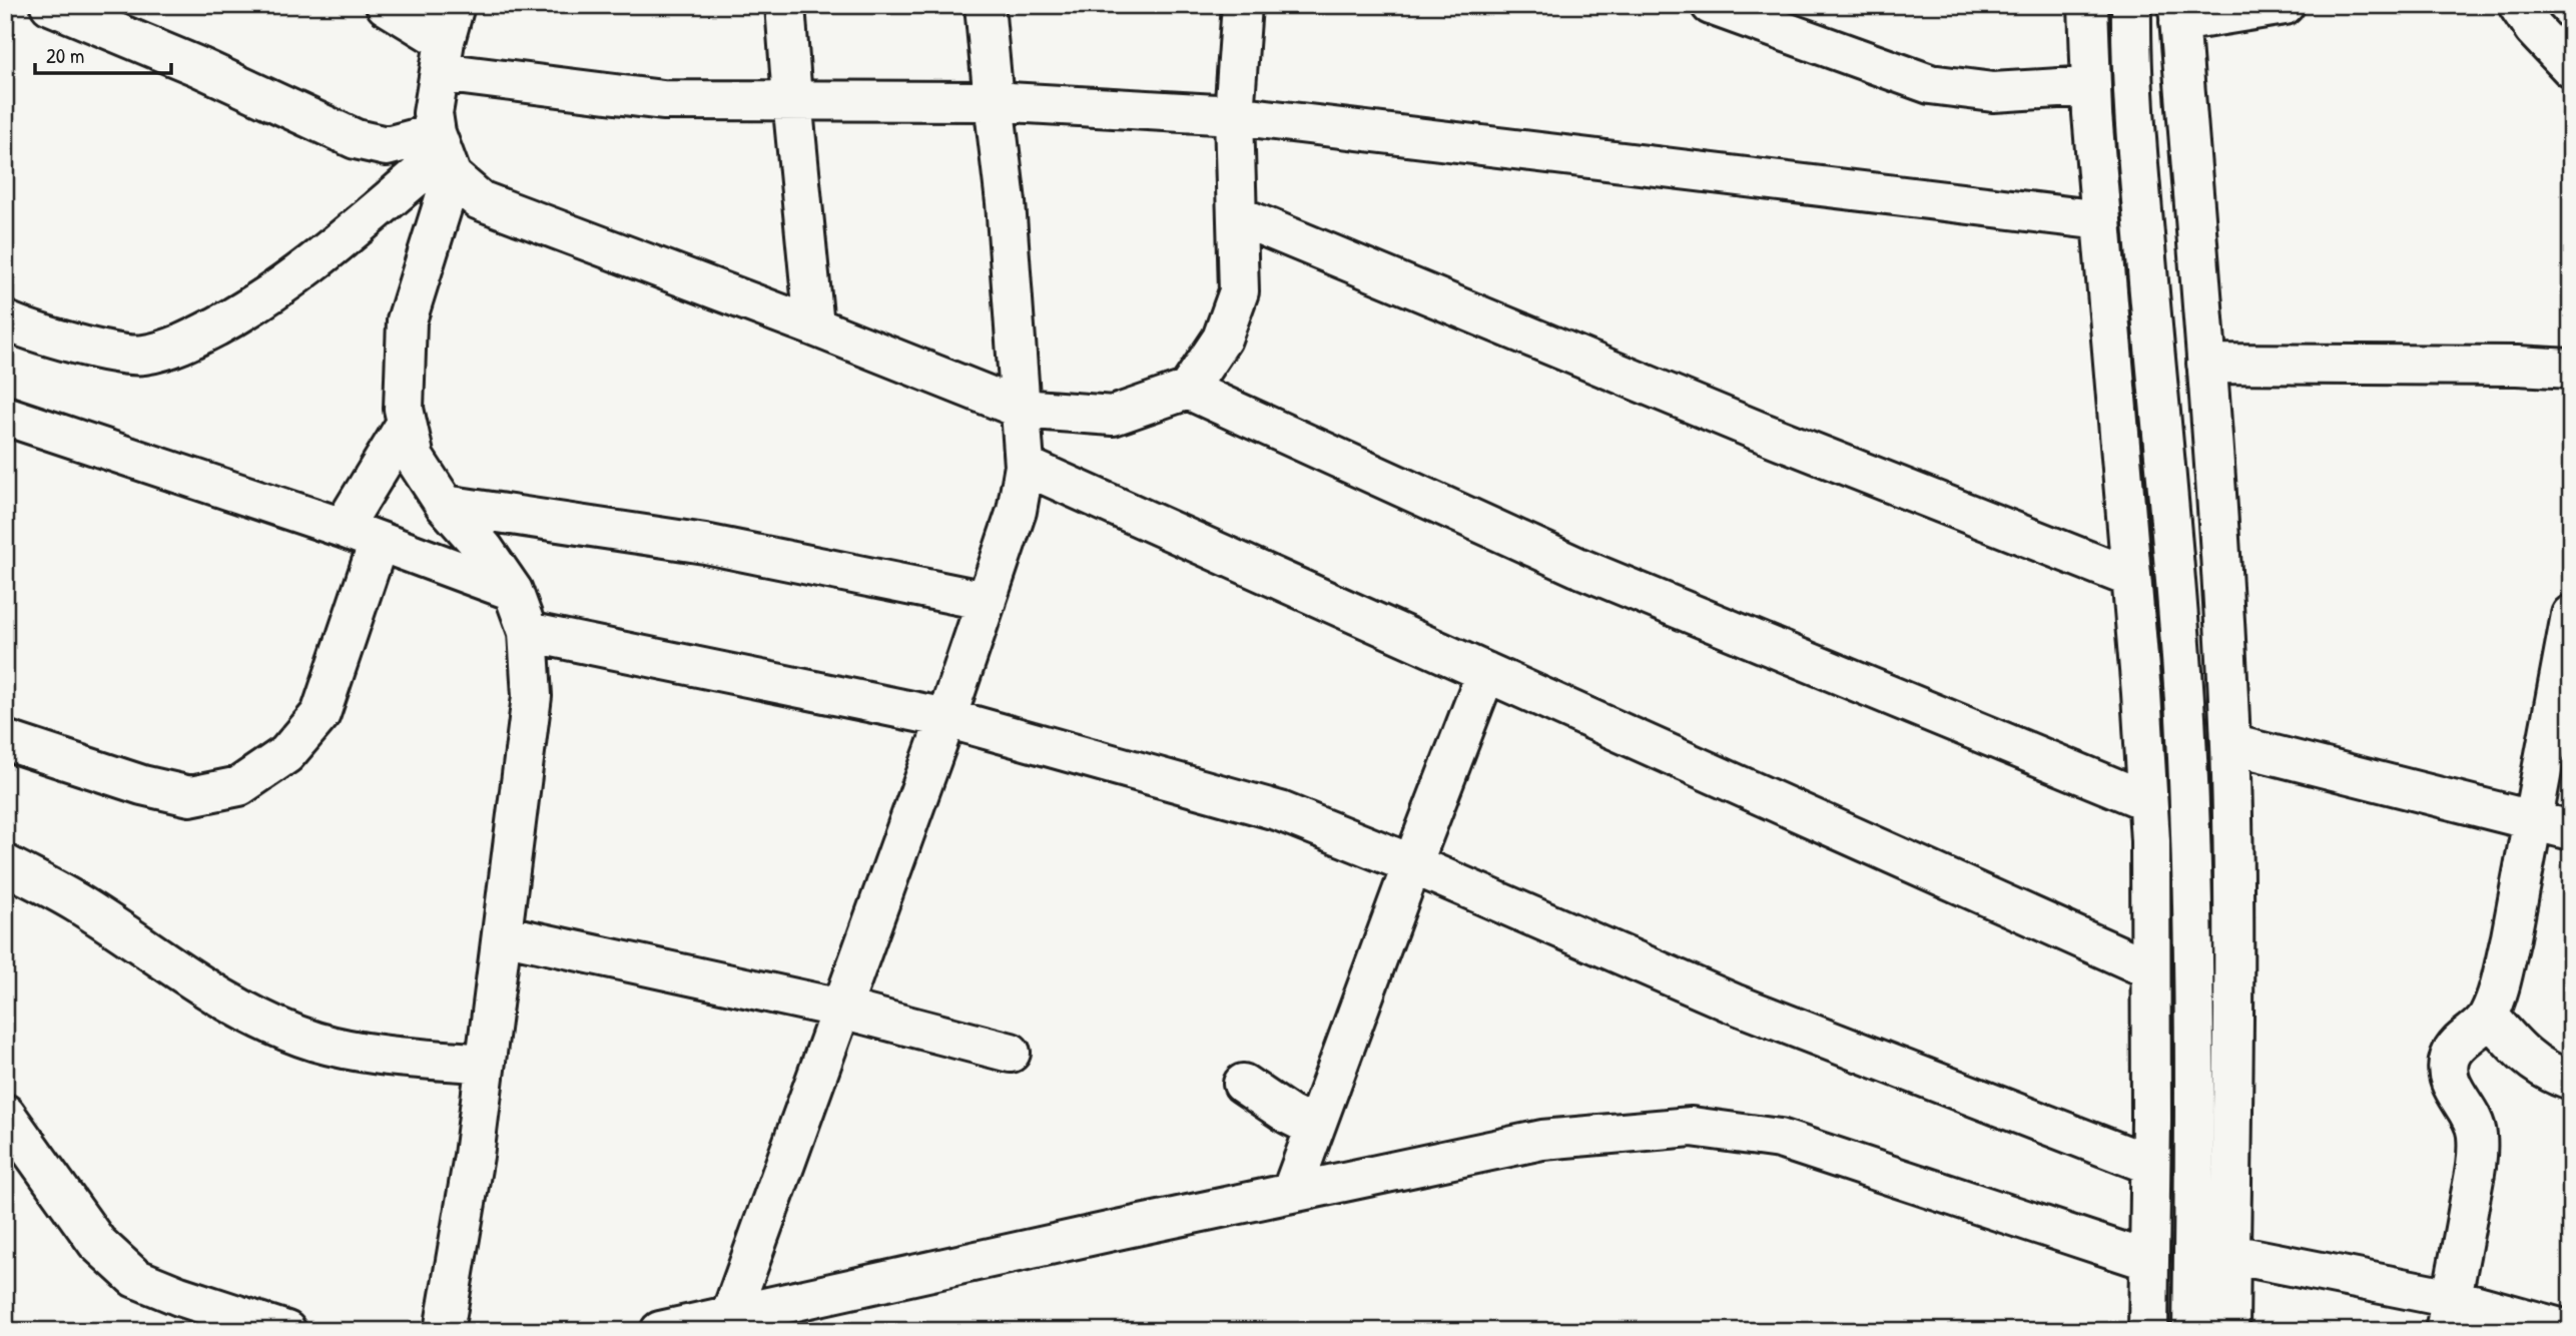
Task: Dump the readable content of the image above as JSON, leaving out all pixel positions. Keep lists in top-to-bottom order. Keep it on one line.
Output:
{"scale_bar":"20 m"}
